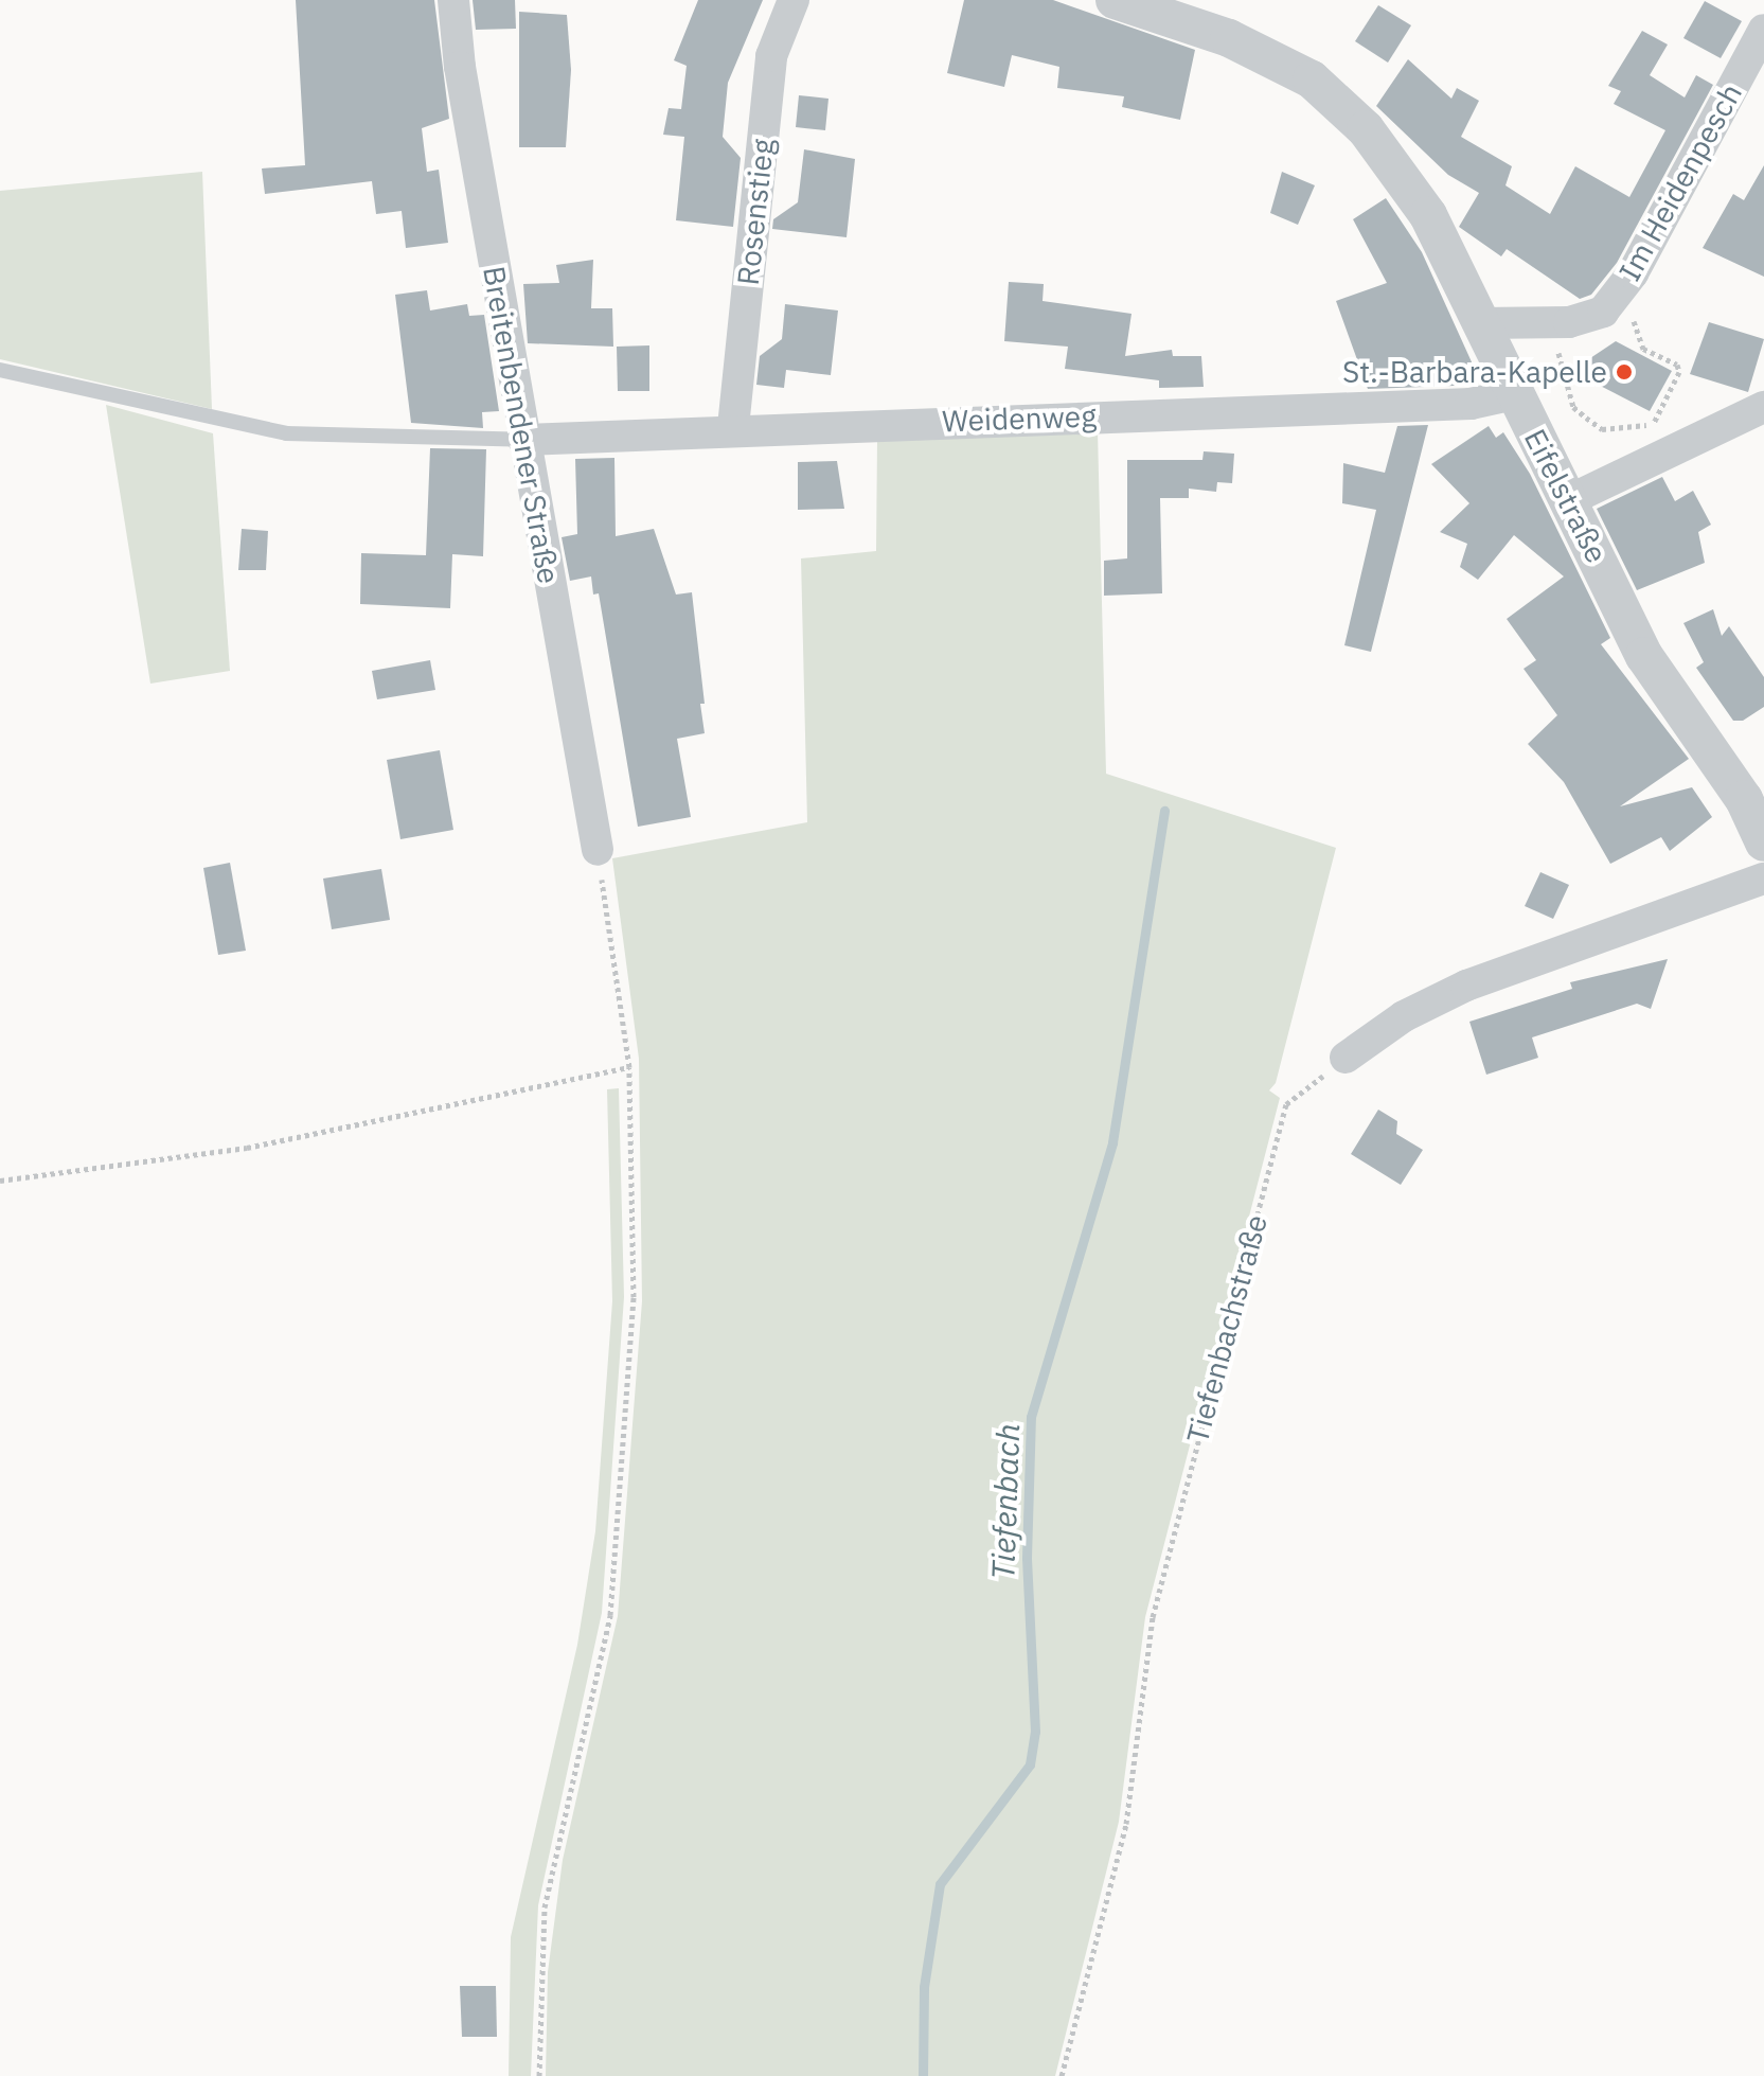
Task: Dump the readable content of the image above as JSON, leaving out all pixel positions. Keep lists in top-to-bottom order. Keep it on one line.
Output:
{"streets":{"street":["Im Heidenpesch","Rosenstieg","Weidenweg","Breitenbendener Straße","Eifelstraße"],"path":["Tiefenbachstraße"]},"crossings":[["Im Heidenpesch","Eifelstraße"],["Rosenstieg","Weidenweg"],["Weidenweg","Breitenbendener Straße"],["Weidenweg","Eifelstraße"]],"water":["Tiefenbach"],"places":["St.-Barbara-Kapelle"]}
